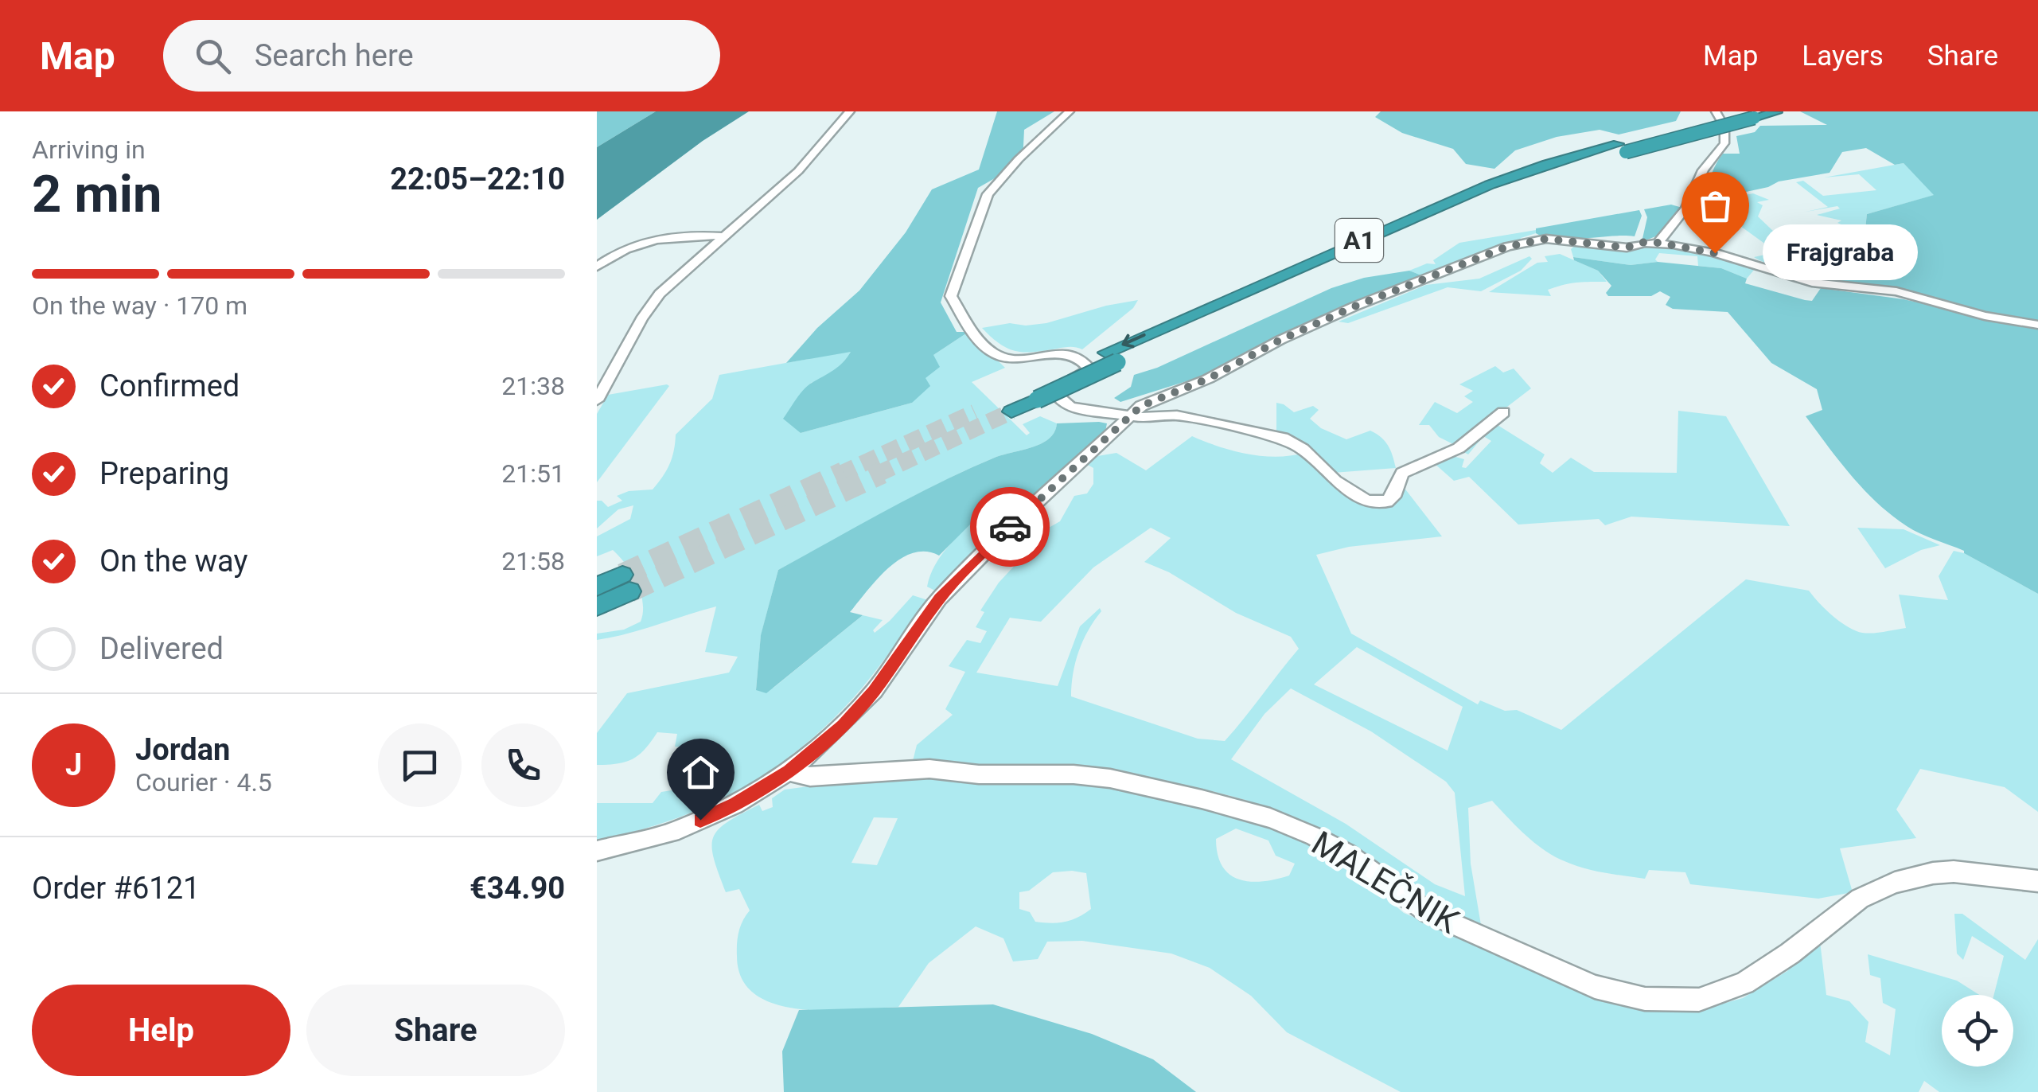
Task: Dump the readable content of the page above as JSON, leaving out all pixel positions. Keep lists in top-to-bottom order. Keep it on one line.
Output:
{"streets":{"highway":["A1"],"street":["MALEČNIK"]},"places":["Frajgraba"],"page":{"header":"Map","search":"Search here","nav":["Map","Layers","Share"],"heading":["2 min","Arriving in","22:05–22:10"],"panel":["Jordan","Courier · 4.5","Order #6121","€34.90"],"bubble":"Frajgraba","bar":"On the way · 170 m","list":[["Confirmed","21:38"],["Preparing","21:51"],["On the way","21:58"],"Delivered"],"round":"J","buttons":["Help","Share"]}}
